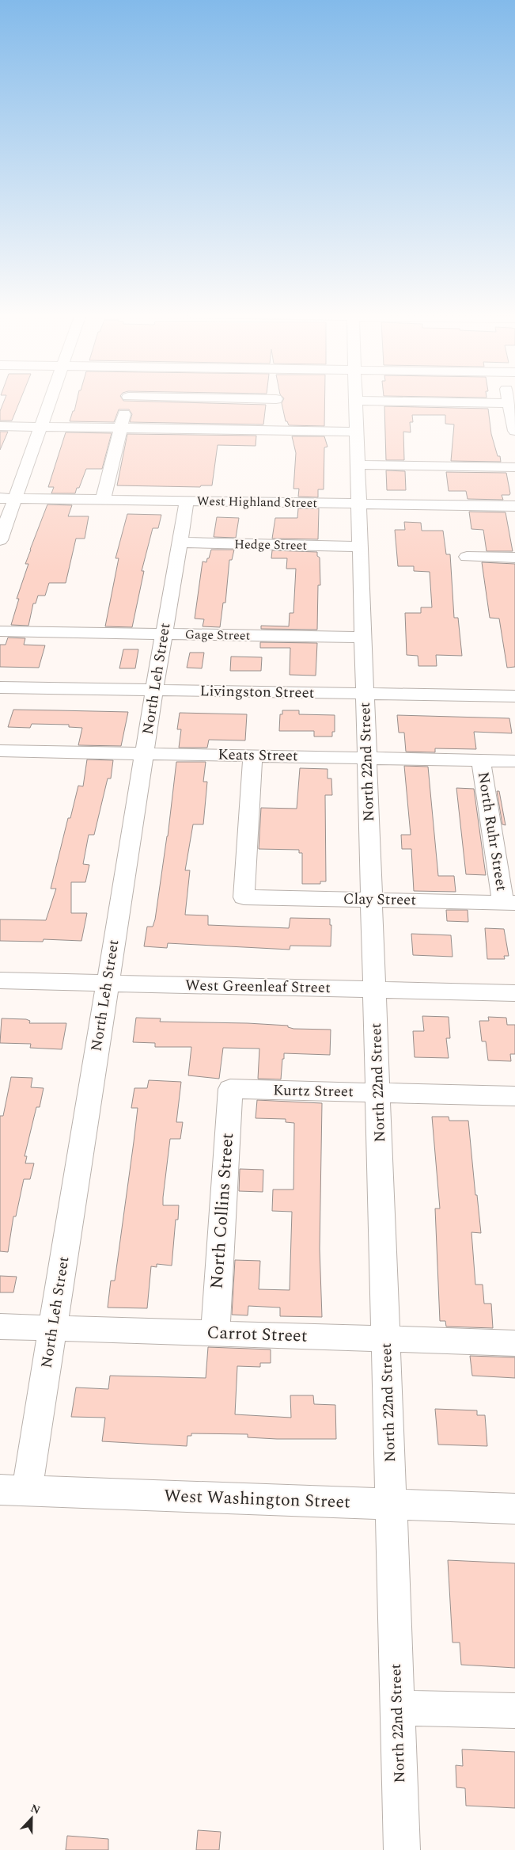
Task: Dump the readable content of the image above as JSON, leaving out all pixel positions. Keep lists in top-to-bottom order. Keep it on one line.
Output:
{"streets":{"street":["West Highland Street","Hedge Street","Gage Street","North Leh Street","Livingston Street","Keats Street","North 22nd Street","North Ruhr Street","Clay Street","West Greenleaf Street","Kurtz Street","North Collins Street","Carrot Street","West Washington Street"]},"crossings":[["West Highland Street","North Leh Street"],["West Highland Street","North 22nd Street"],["Hedge Street","North Leh Street"],["Hedge Street","North 22nd Street"],["Gage Street","North Leh Street"],["Gage Street","North 22nd Street"],["North Leh Street","Livingston Street"],["North Leh Street","Keats Street"],["North Leh Street","West Greenleaf Street"],["North Leh Street","Carrot Street"],["North Leh Street","West Washington Street"],["Livingston Street","North 22nd Street"],["Keats Street","North 22nd Street"],["Keats Street","North Ruhr Street"],["Keats Street","Clay Street"],["North 22nd Street","Clay Street"],["North 22nd Street","West Greenleaf Street"],["North 22nd Street","Kurtz Street"],["North 22nd Street","Carrot Street"],["North 22nd Street","West Washington Street"],["North Ruhr Street","Clay Street"],["Kurtz Street","North Collins Street"],["North Collins Street","Carrot Street"]],"north":"top"}
